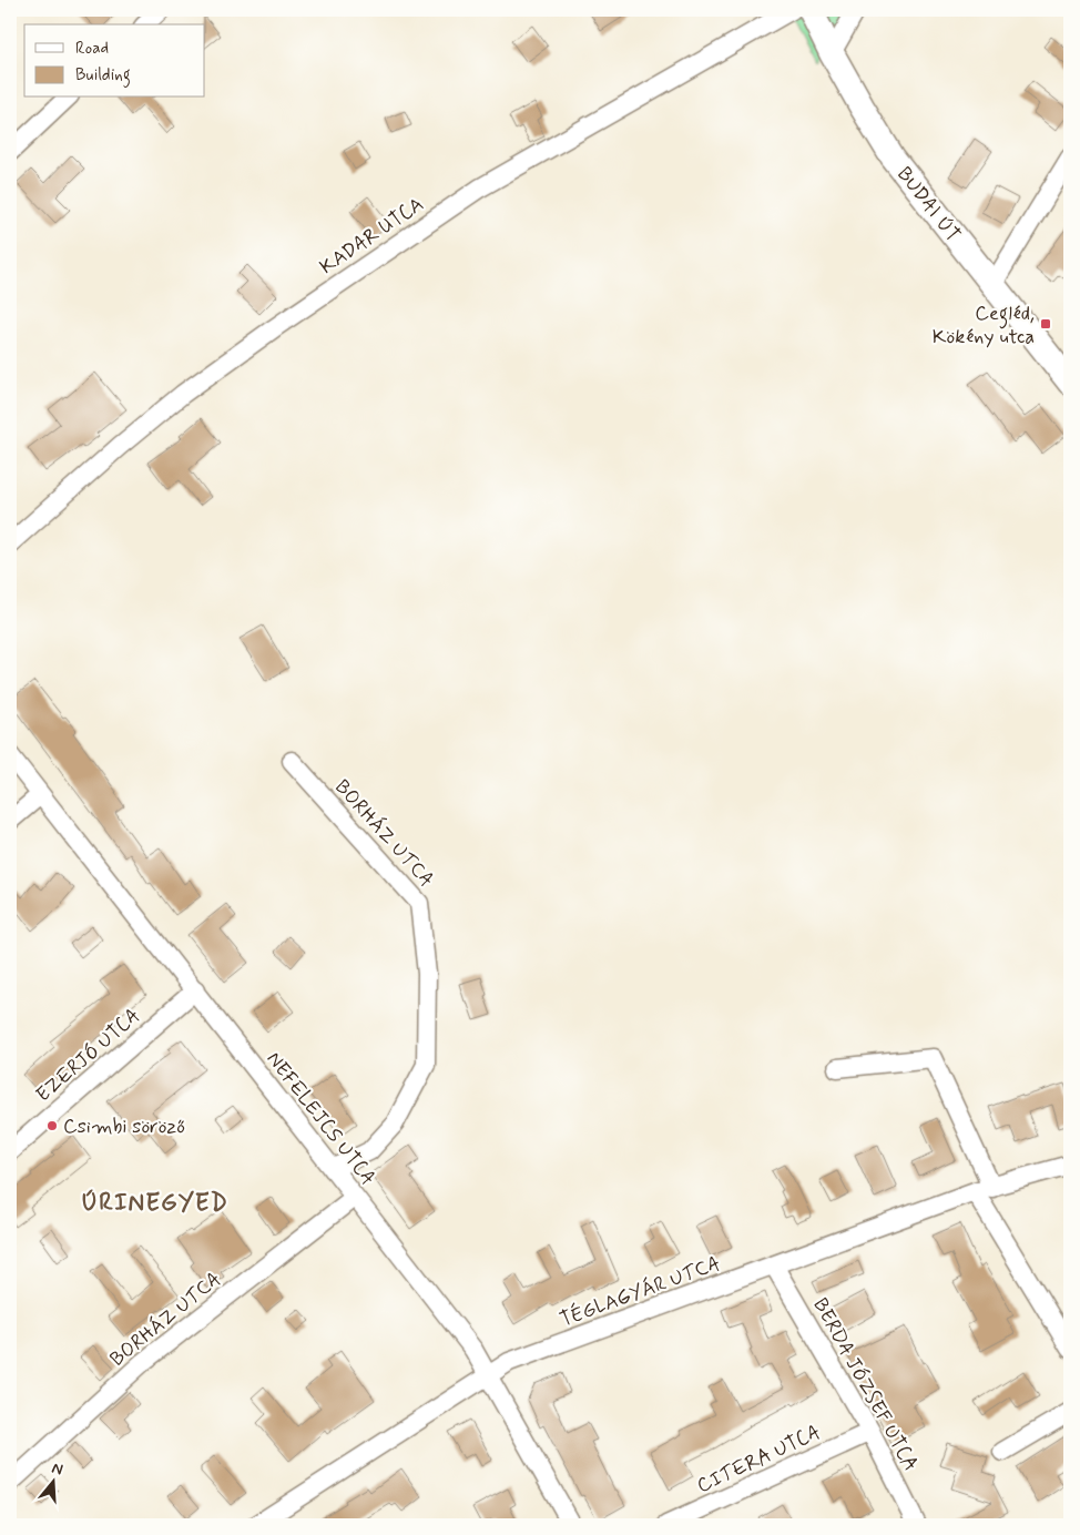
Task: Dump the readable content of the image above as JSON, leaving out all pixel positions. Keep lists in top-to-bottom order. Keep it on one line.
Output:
{"streets":{"street":["BUDAI ÚT","KADAR UTCA","BORHÁZ UTCA","EZERJÓ UTCA","NEFELEJCS UTCA","TÉGLAGYÁR UTCA","BERDA JÓZSEF UTCA","CITERA UTCA"]},"crossings":[["BORHÁZ UTCA","NEFELEJCS UTCA"],["EZERJÓ UTCA","NEFELEJCS UTCA"],["NEFELEJCS UTCA","TÉGLAGYÁR UTCA"],["TÉGLAGYÁR UTCA","BERDA JÓZSEF UTCA"],["BERDA JÓZSEF UTCA","CITERA UTCA"]],"districts":["ÚRINEGYED"],"places":{"transit":["Cegléd, Kökény utca"],"other":["Csimbi söröző"]},"legend":["Road","Building"],"north":"top"}
